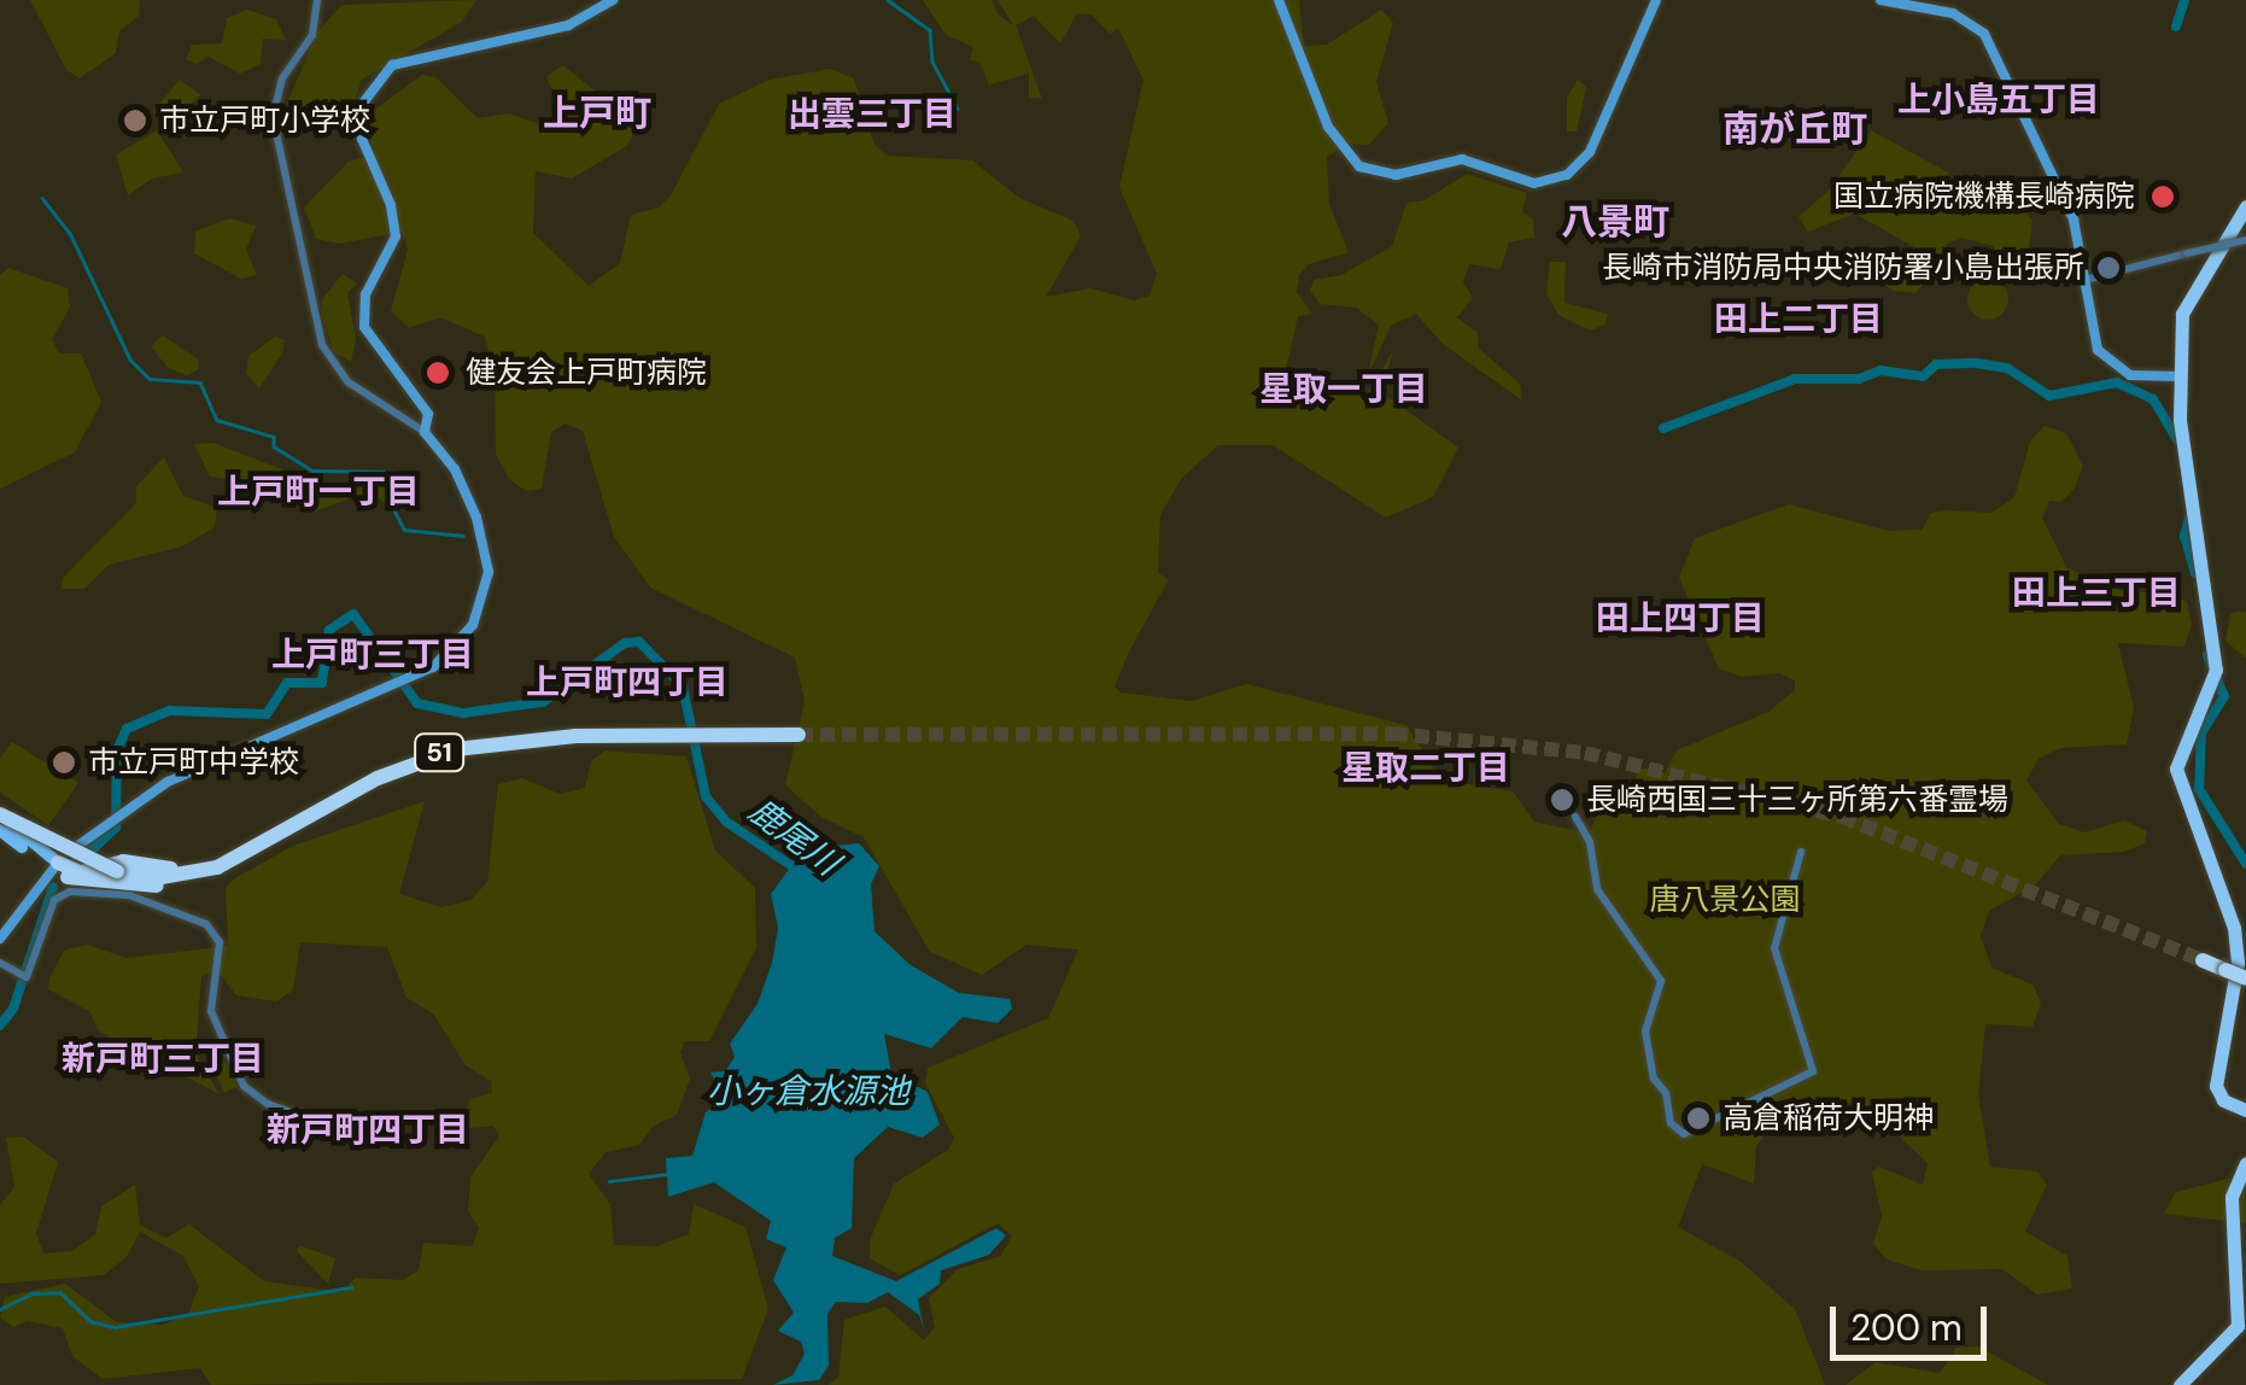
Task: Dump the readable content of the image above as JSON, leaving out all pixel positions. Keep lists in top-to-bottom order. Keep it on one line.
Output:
{"streets":{"highway":["51"]},"districts":["上小島五丁目","上戸町","出雲三丁目","南が丘町","八景町","田上二丁目","星取一丁目","上戸町一丁目","田上三丁目","田上四丁目","上戸町三丁目","上戸町四丁目","星取二丁目","新戸町三丁目","新戸町四丁目"],"water":["鹿尾川","小ヶ倉水源池"],"parks":["唐八景公園"],"places":["市立戸町小学校","国立病院機構長崎病院","長崎市消防局中央消防署小島出張所","健友会上戸町病院","市立戸町中学校","長崎西国三十三ヶ所第六番霊場","高倉稲荷大明神"],"scale_bar":"200 m"}
